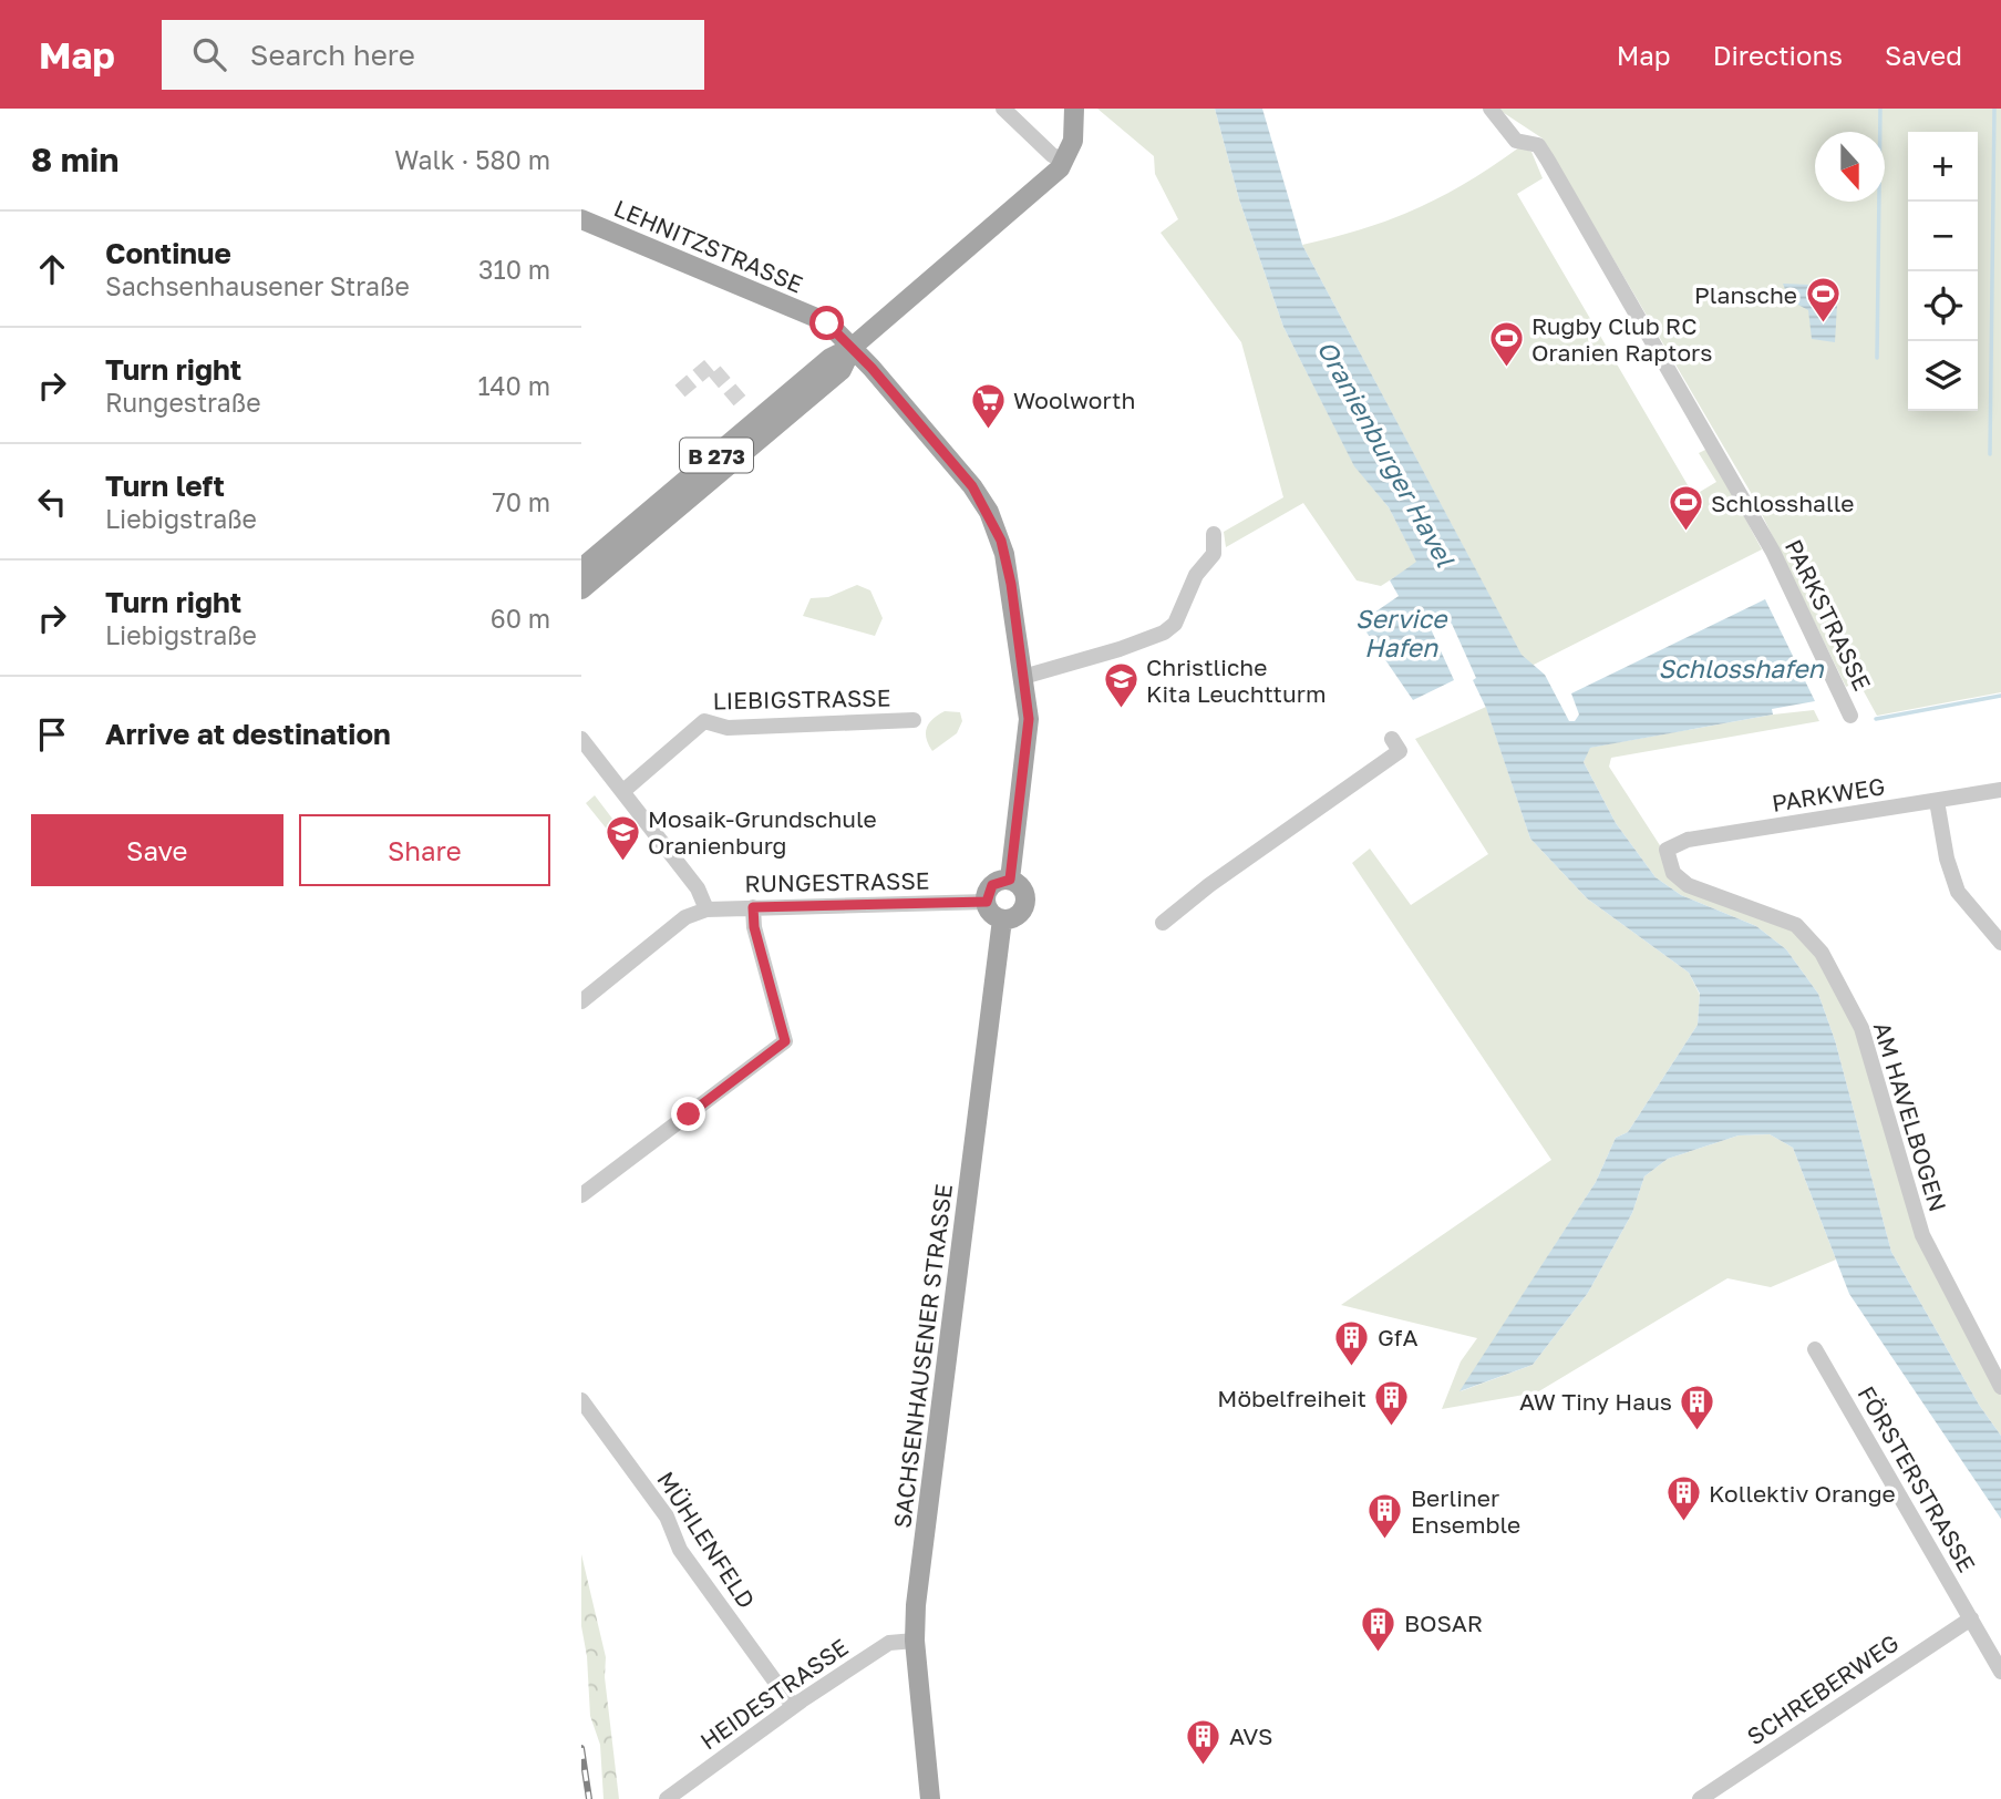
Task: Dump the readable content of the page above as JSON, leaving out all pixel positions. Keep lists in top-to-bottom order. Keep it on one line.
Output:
{"streets":{"main road":["LEHNITZSTRASSE","B 273","SACHSENHAUSENER STRASSE"],"street":["PARKSTRASSE","LIEBIGSTRASSE","PARKWEG","RUNGESTRASSE","AM HAVELBOGEN","FÖRSTERSTRASSE","MÜHLENFELD","SCHREBERWEG","HEIDESTRASSE"]},"crossings":[["LEHNITZSTRASSE","B 273"],["PARKWEG","AM HAVELBOGEN"],["RUNGESTRASSE","SACHSENHAUSENER STRASSE"],["SACHSENHAUSENER STRASSE","HEIDESTRASSE"],["FÖRSTERSTRASSE","SCHREBERWEG"],["MÜHLENFELD","HEIDESTRASSE"]],"water":["Oranienburger Havel","Service Hafen","Schlosshafen"],"places":{"sports":["Plansche","Rugby Club RC Oranien Raptors","Schlosshalle"],"supermarket":["Woolworth"],"school or university":["Christliche Kita Leuchtturm","Mosaik-Grundschule Oranienburg"],"building":["GfA","Möbelfreiheit","AW Tiny Haus","Kollektiv Orange","Berliner Ensemble","BOSAR","AVS"]},"north":"bottom","page":{"header":"Map","search":"Search here","nav":["Map","Directions","Saved"],"heading":["8 min","Walk · 580 m"],"map_buttons":["+","−"],"list":[["Continue","Sachsenhausener Straße","310 m"],["Turn right","Rungestraße","140 m"],["Turn left","Liebigstraße","70 m"],["Turn right","Liebigstraße","60 m"],"Arrive at destination"],"buttons":["Save","Share"]}}
